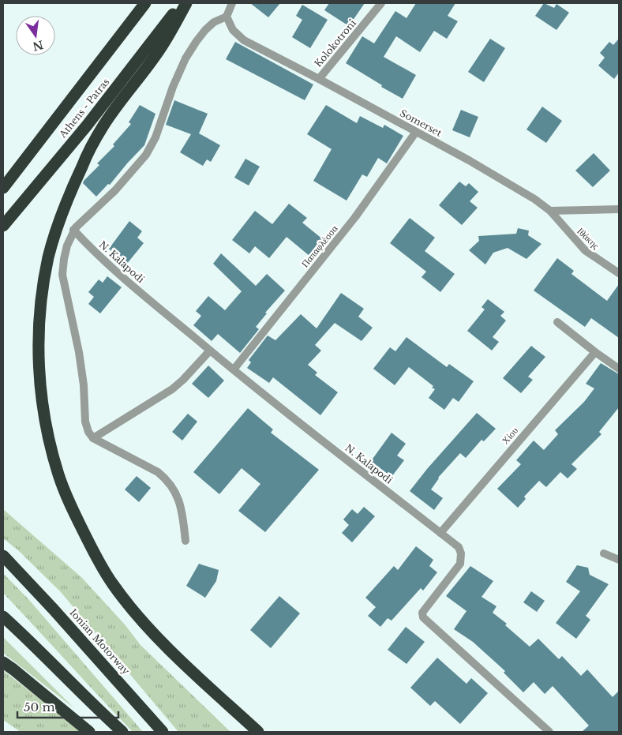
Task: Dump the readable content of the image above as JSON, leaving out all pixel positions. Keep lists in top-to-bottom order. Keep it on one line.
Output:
{"streets":{"highway":["Athens - Patras","Ionian Motorway"],"street":["Kolokotroni","Somerset","Ιθάκης","Παπαφλέσσα","N. Kalapodi","Χίου"]},"crossings":[["Kolokotroni","Somerset"],["Somerset","Ιθάκης"],["Somerset","Παπαφλέσσα"],["Παπαφλέσσα","N. Kalapodi"],["N. Kalapodi","Χίου"]],"scale_bar":"50 m","north":"bottom"}
